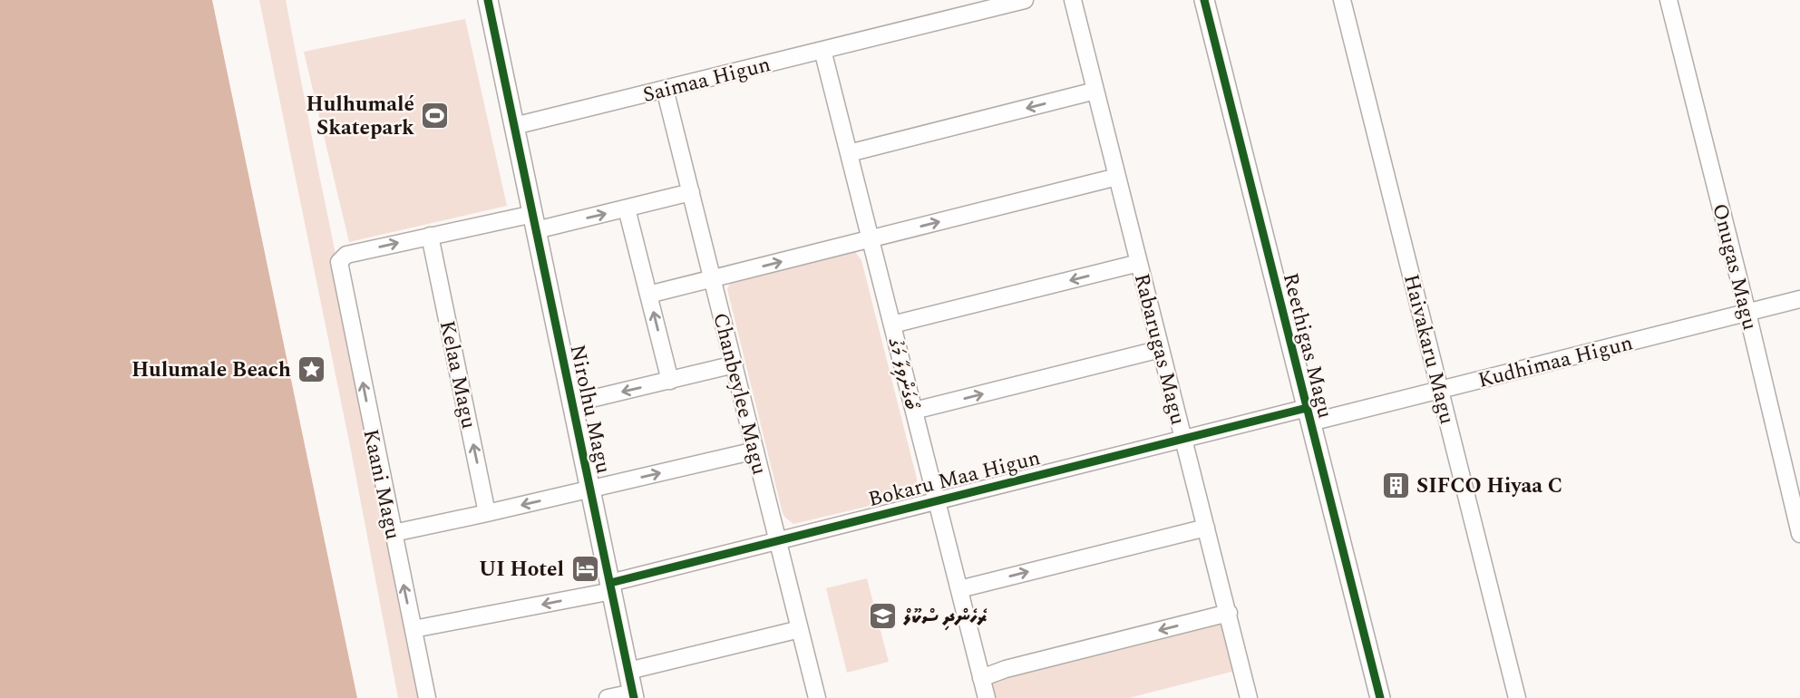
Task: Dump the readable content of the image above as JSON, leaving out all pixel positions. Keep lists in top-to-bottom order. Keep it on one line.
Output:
{"streets":{"street":["Saimaa Higun","Onugas Magu","Reethigas Magu","Rabarugas Magu","Haivakaru Magu","Kudhimaa Higun","ބޯގަންވިލާ މަގު","Kelaa Magu","Chanbeylee Magu","Nirolhu Magu","Bokaru Maa Higun","Kaani Magu"]},"crossings":[["Saimaa Higun","ބޯގަންވިލާ މަގު"],["Saimaa Higun","Chanbeylee Magu"],["Saimaa Higun","Nirolhu Magu"],["Onugas Magu","Kudhimaa Higun"],["Reethigas Magu","Kudhimaa Higun"],["Reethigas Magu","Bokaru Maa Higun"],["Rabarugas Magu","Bokaru Maa Higun"],["Haivakaru Magu","Kudhimaa Higun"],["Kudhimaa Higun","Bokaru Maa Higun"],["ބޯގަންވިލާ މަގު","Bokaru Maa Higun"],["Kelaa Magu","Kaani Magu"],["Chanbeylee Magu","Bokaru Maa Higun"],["Nirolhu Magu","Bokaru Maa Higun"],["Bokaru Maa Higun","Kaani Magu"]],"one_way":["Kelaa Magu","Kaani Magu"],"places":{"sports":["Hulhumalé Skatepark"],"place":["Hulumale Beach"],"building":["SIFCO Hiyaa C"],"hotel":["UI Hotel"],"school or university":["ރެހެންދި ސްކޫލް"]}}
